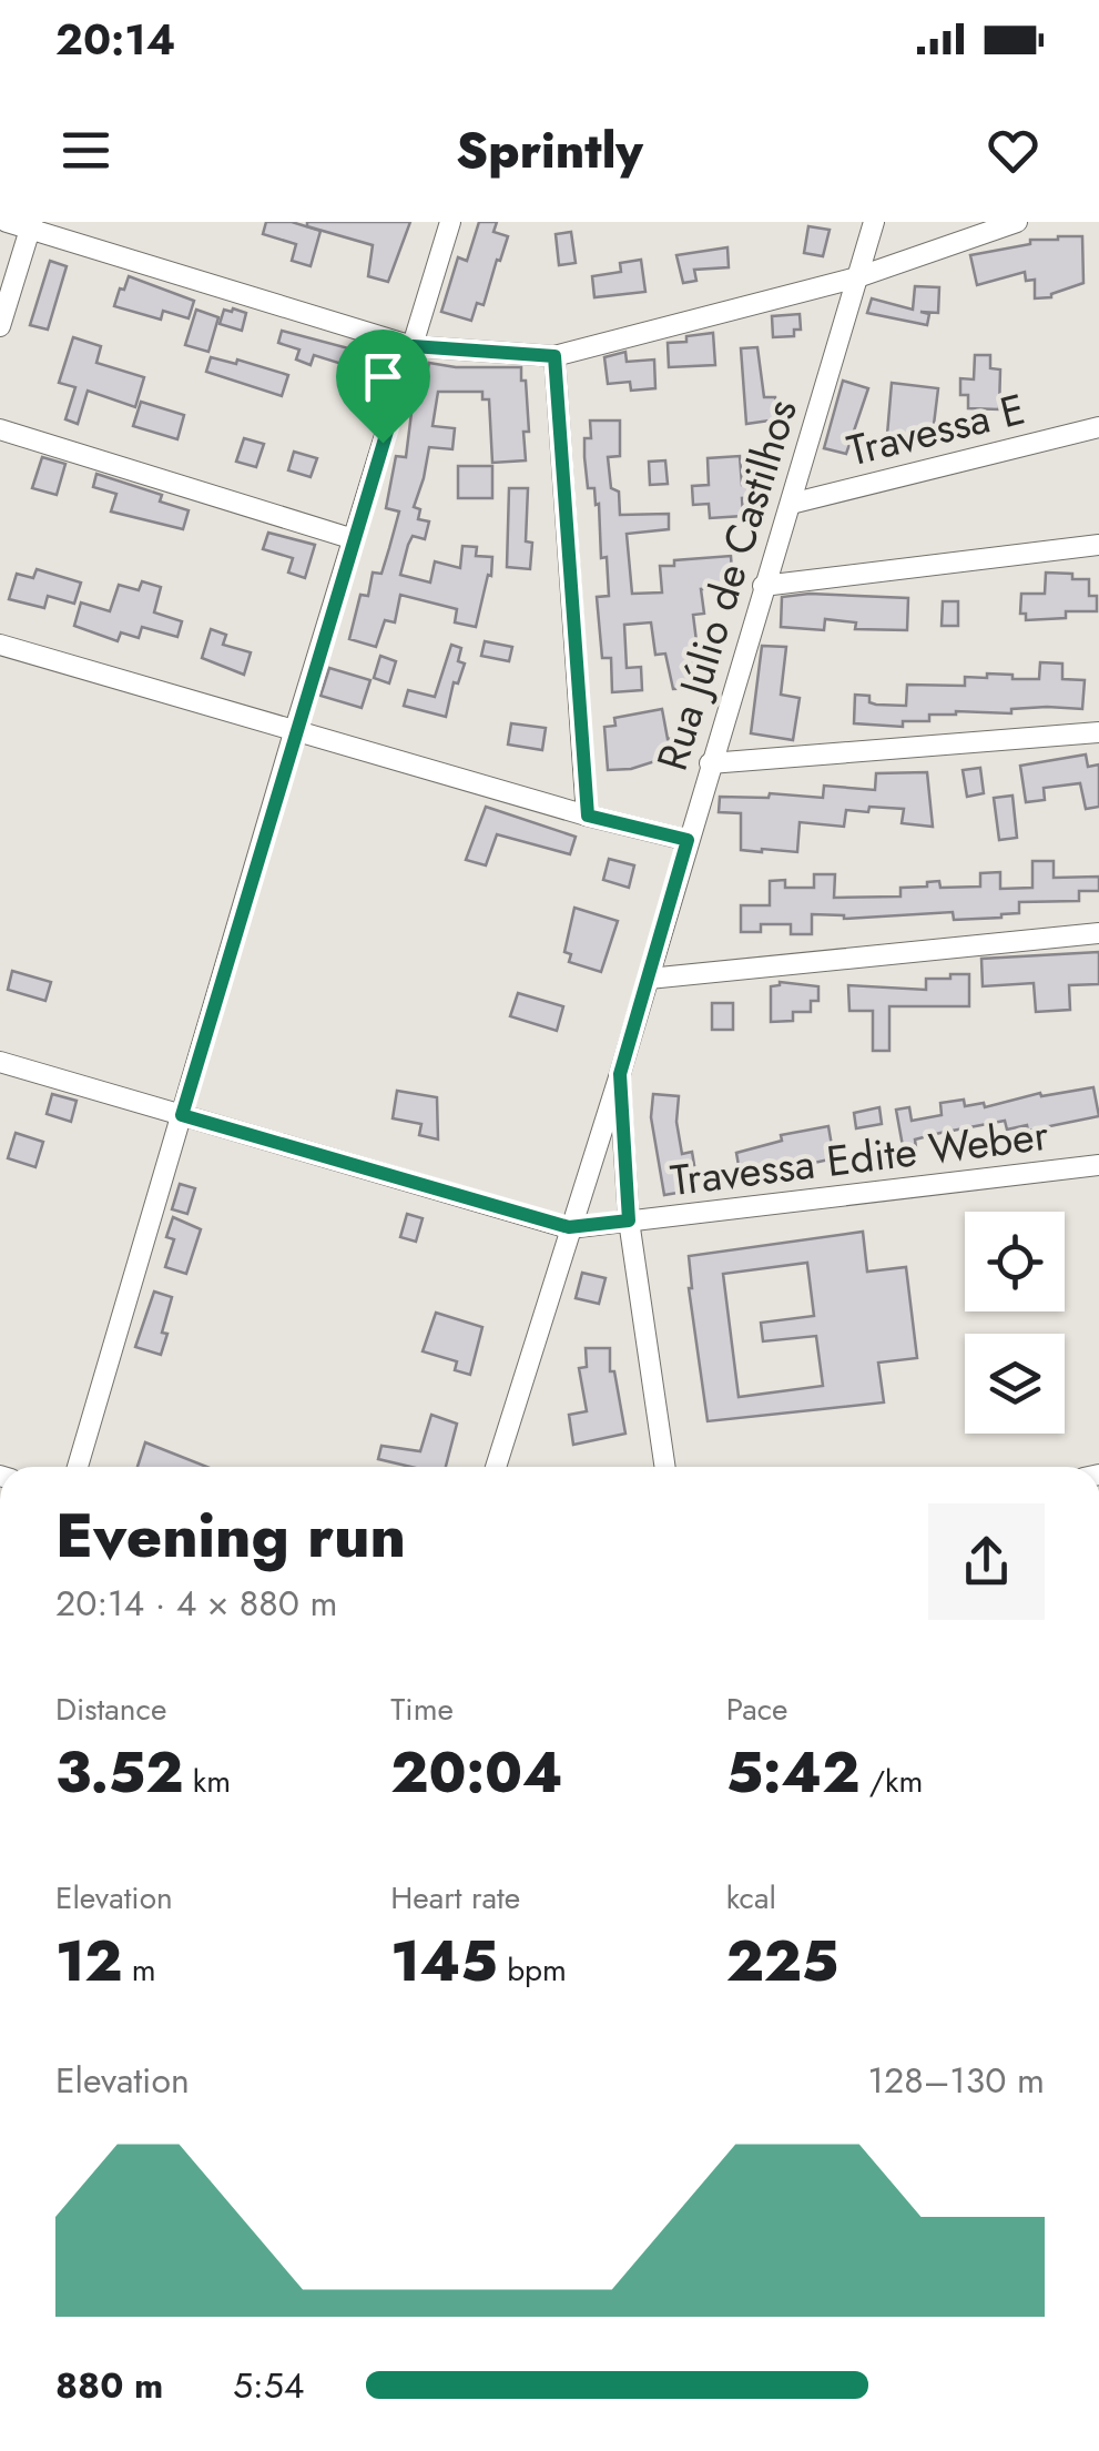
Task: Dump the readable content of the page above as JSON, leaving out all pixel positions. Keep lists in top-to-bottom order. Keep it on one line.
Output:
{"streets":{"street":["Travessa E","Rua Júlio de Castilhos","Travessa Edite Weber"]},"crossings":[["Travessa E","Rua Júlio de Castilhos"],["Rua Júlio de Castilhos","Travessa Edite Weber"]],"page":{"status":"20:14","header":"Sprintly","heading":["Evening run","20:14 · 4 × 880 m"],"stats":[["Distance","3.52 km"],["Time","20:04"],["Pace","5:42 /km"],["Elevation","12 m"],["Heart rate","145 bpm"],["kcal","225"]],"chart":["Elevation","128–130 m"],"list":[{"name":"880 m","note":"5:54"}]}}
